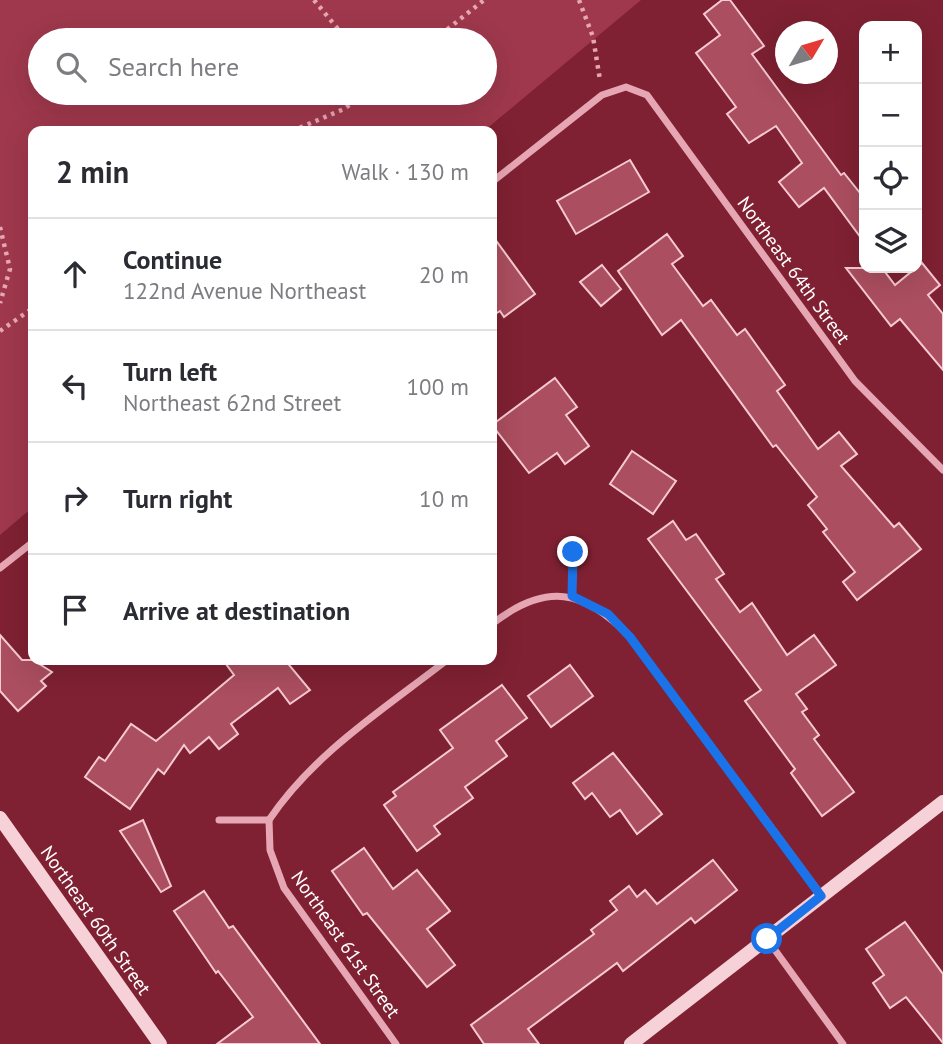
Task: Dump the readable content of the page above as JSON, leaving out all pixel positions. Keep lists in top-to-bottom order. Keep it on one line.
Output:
{"streets":{"street":["Northeast 64th Street","Northeast 60th Street","Northeast 61st Street"]},"north":"top right","page":{"map_buttons":["+","−"],"search":"Search here","heading":["2 min","Walk · 130 m"],"list":[["Continue","122nd Avenue Northeast","20 m"],["Turn left","Northeast 62nd Street","100 m"],["Turn right","10 m"],"Arrive at destination"]}}
